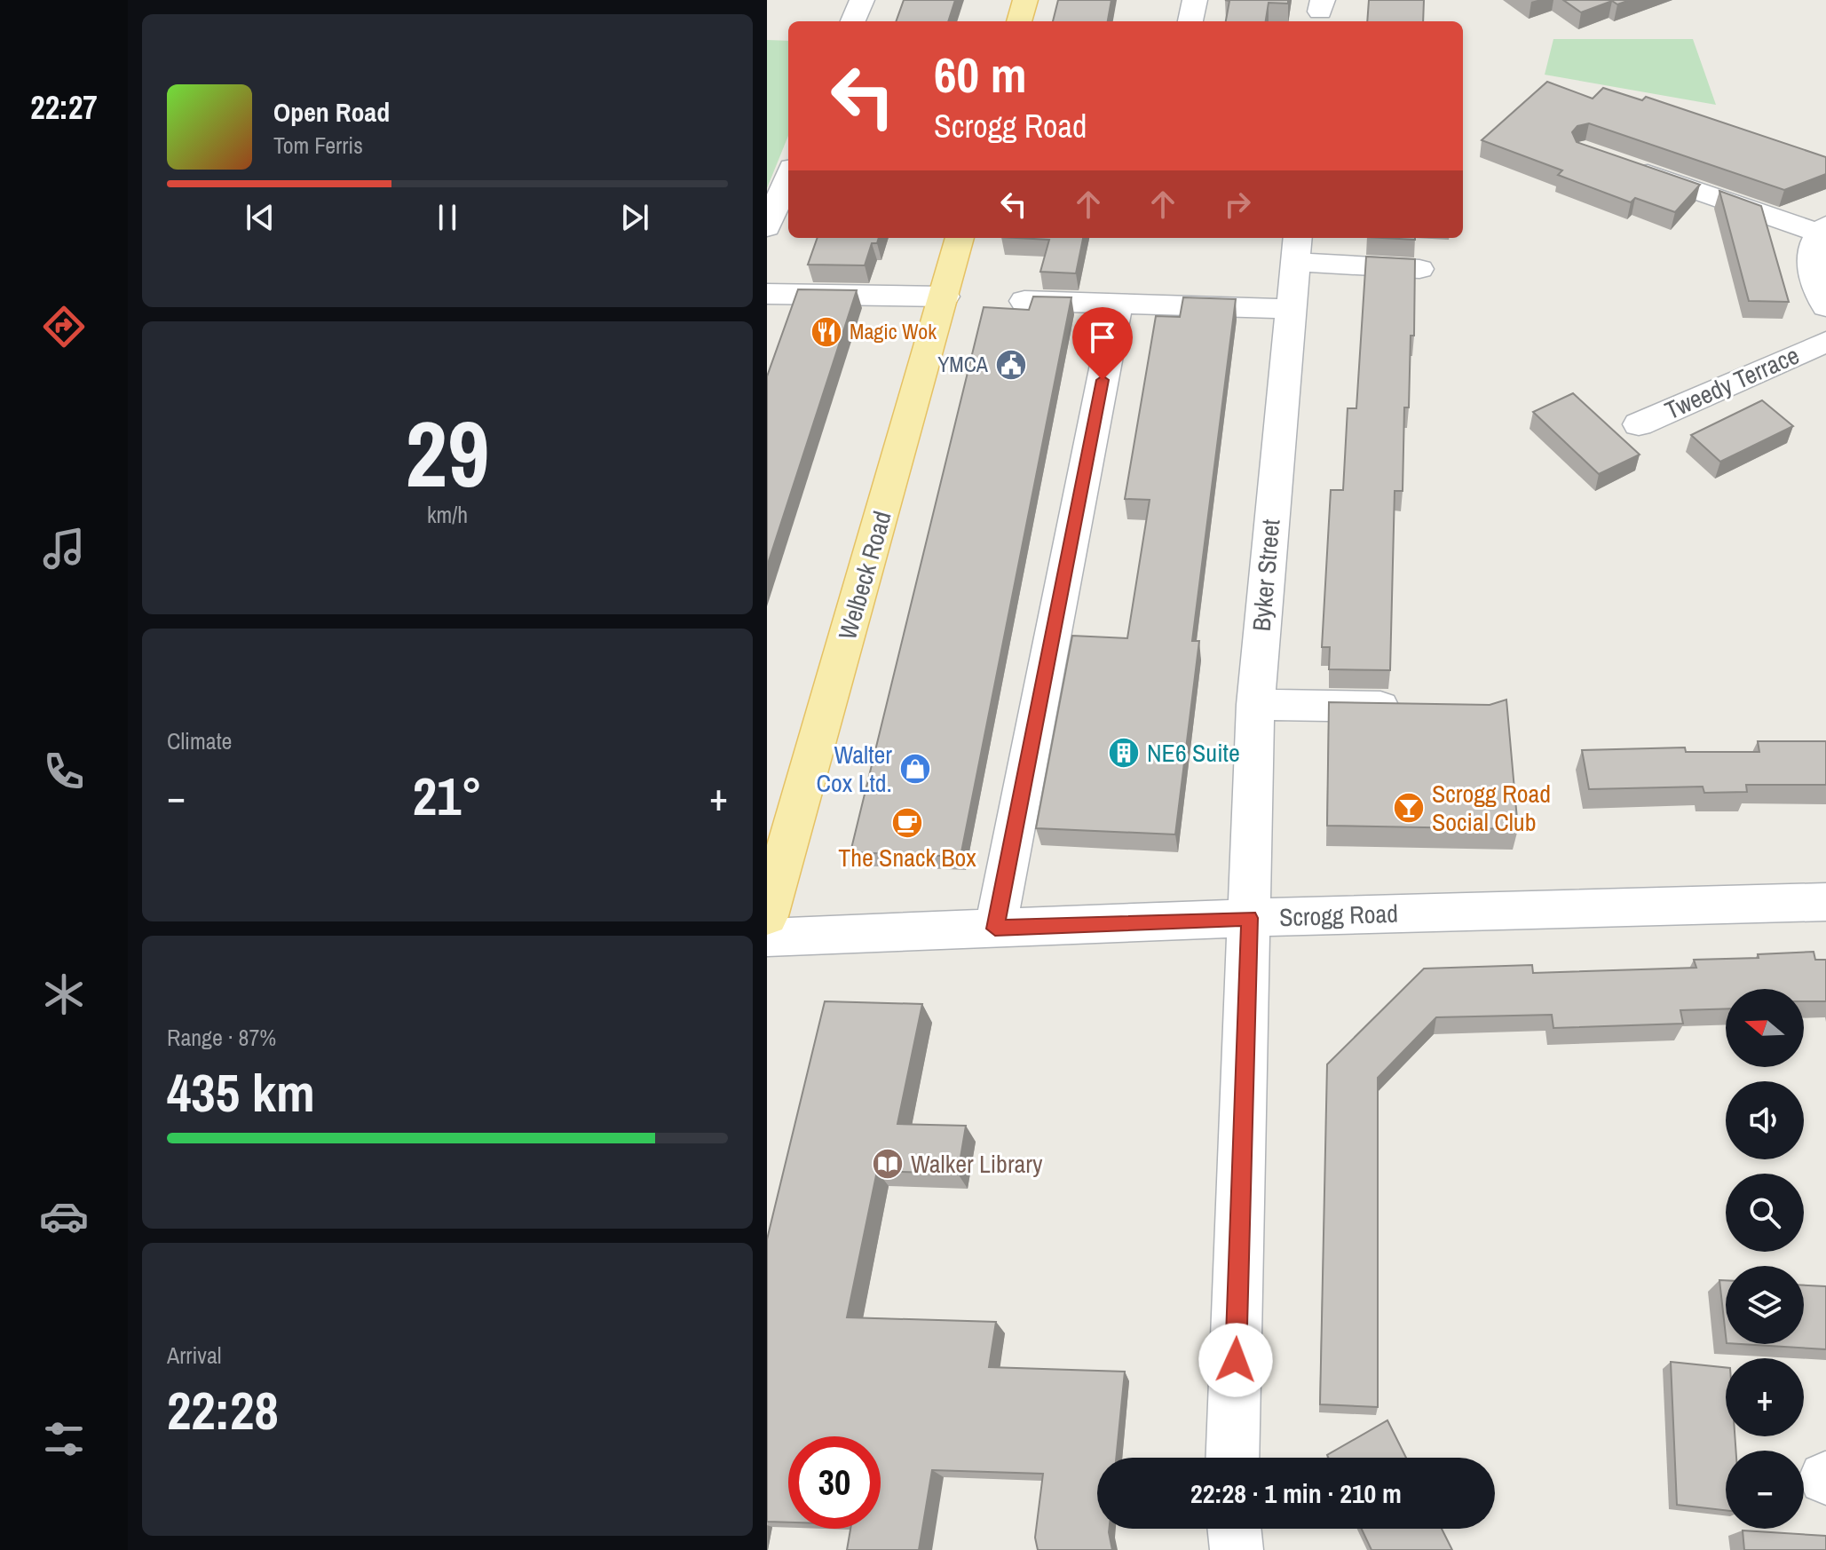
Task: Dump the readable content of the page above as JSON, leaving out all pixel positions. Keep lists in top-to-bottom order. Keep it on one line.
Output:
{"streets":{"main road":["Welbeck Road"],"street":["Tweedy Terrace","Byker Street","Scrogg Road"]},"crossings":[["Byker Street","Scrogg Road"]],"places":{"restaurant":["Magic Wok"],"public building":["YMCA"],"building":["NE6 Suite"],"shop":["Walter Cox Ltd."],"bar":["Scrogg Road Social Club"],"cafe":["The Snack Box"],"library":["Walker Library"]},"north":"left","page":{"tabs":"22:27","turn":["60 m","Scrogg Road"],"song":["Open Road","Tom Ferris"],"tile":[["29","km/h"],"Climate",["Range · 87%","435 km"],["Arrival","22:28"]],"heat":["−","21°","+"],"map_buttons":["+","−"],"limit":"30","trip":"22:28 · 1 min · 210 m"}}
